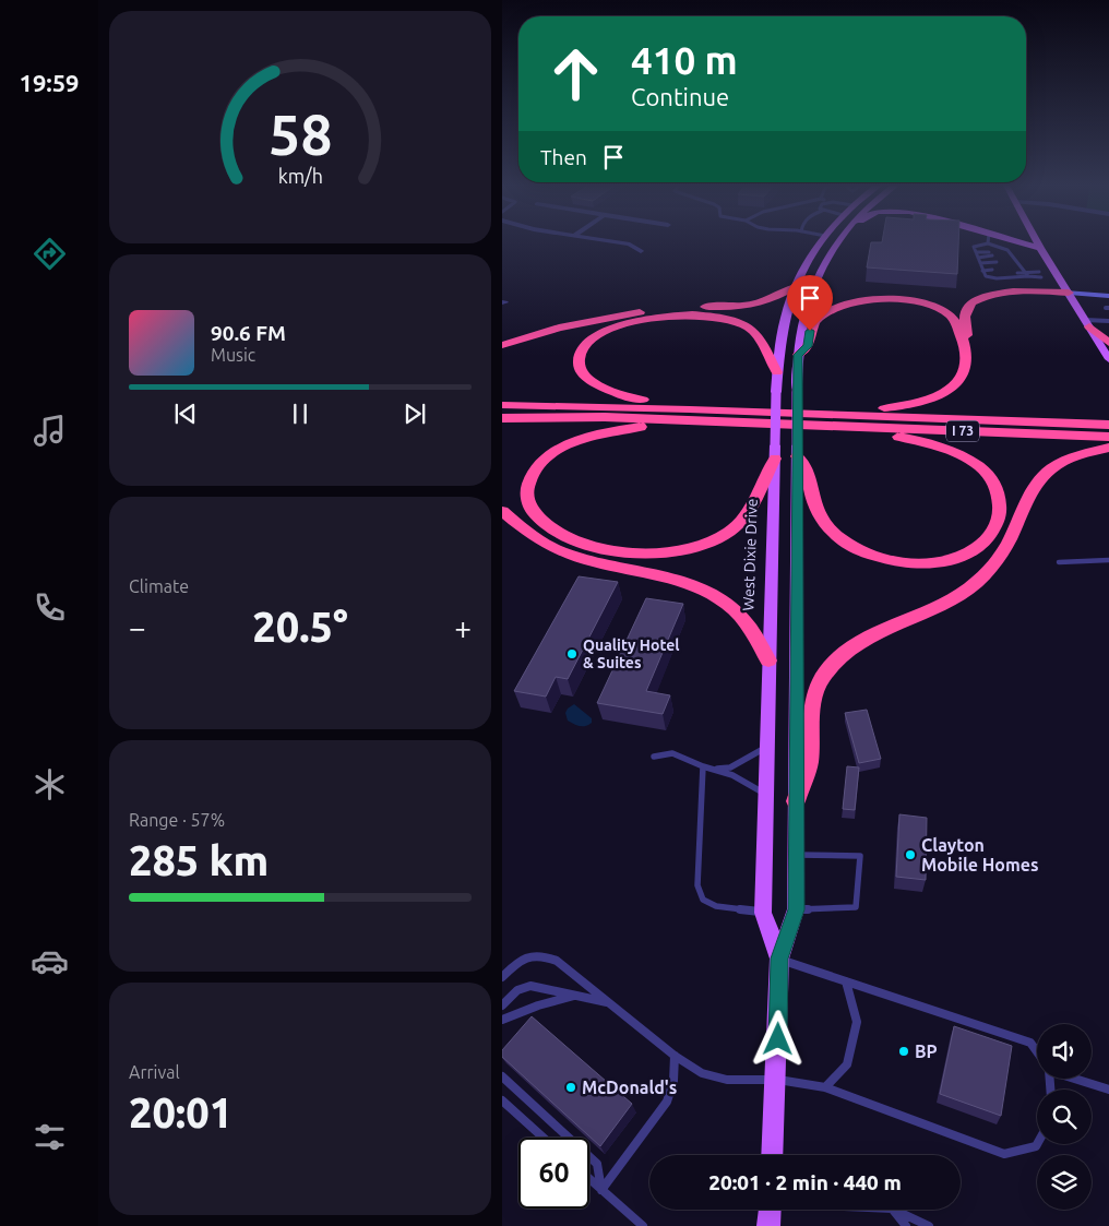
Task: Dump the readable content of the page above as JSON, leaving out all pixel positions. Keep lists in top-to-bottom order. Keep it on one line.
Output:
{"streets":{"highway":["I 73"],"main road":["West Dixie Drive"]},"places":["Quality Hotel & Suites","Clayton Mobile Homes","BP","McDonald's"],"page":{"tabs":"19:59","turn":["410 m","Continue"],"then":"Then","song":["90.6 FM","Music"],"tile":["Climate",["Range · 57%","285 km"],["Arrival","20:01"]],"heat":["−","20.5°","+"],"limit":"60","trip":"20:01 · 2 min · 440 m","gauge":["58","km/h"]}}
